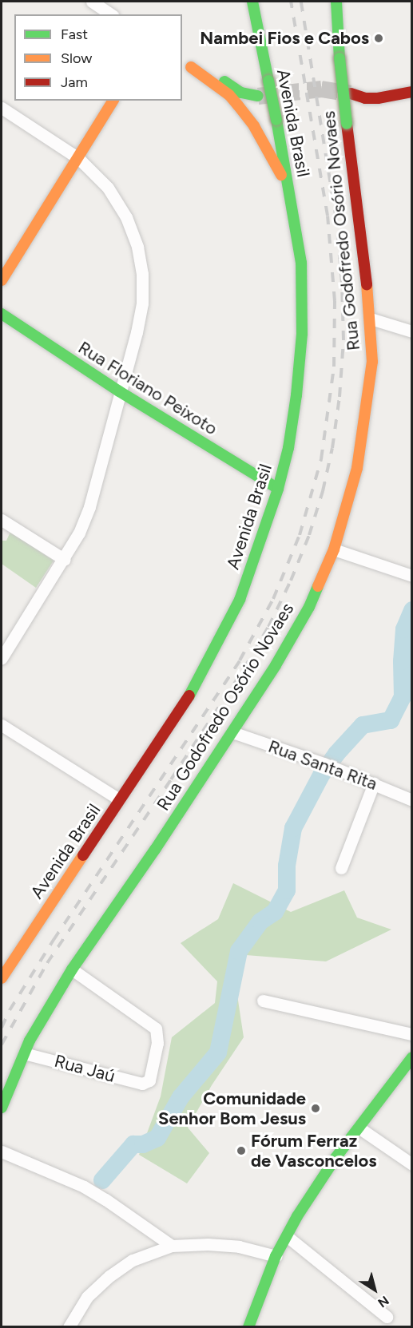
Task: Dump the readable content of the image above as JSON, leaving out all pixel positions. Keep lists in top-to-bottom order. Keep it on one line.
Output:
{"streets":{"main road":["Avenida Brasil","Rua Godofredo Osório Novaes","Rua Floriano Peixoto"],"street":["Rua Santa Rita","Rua Jaú"]},"crossings":[["Avenida Brasil","Rua Floriano Peixoto"],["Rua Godofredo Osório Novaes","Rua Santa Rita"],["Rua Godofredo Osório Novaes","Rua Jaú"]],"places":["Nambei Fios e Cabos","Comunidade Senhor Bom Jesus","Fórum Ferraz de Vasconcelos"],"legend":["Fast","Slow","Jam"],"north":"bottom right"}
